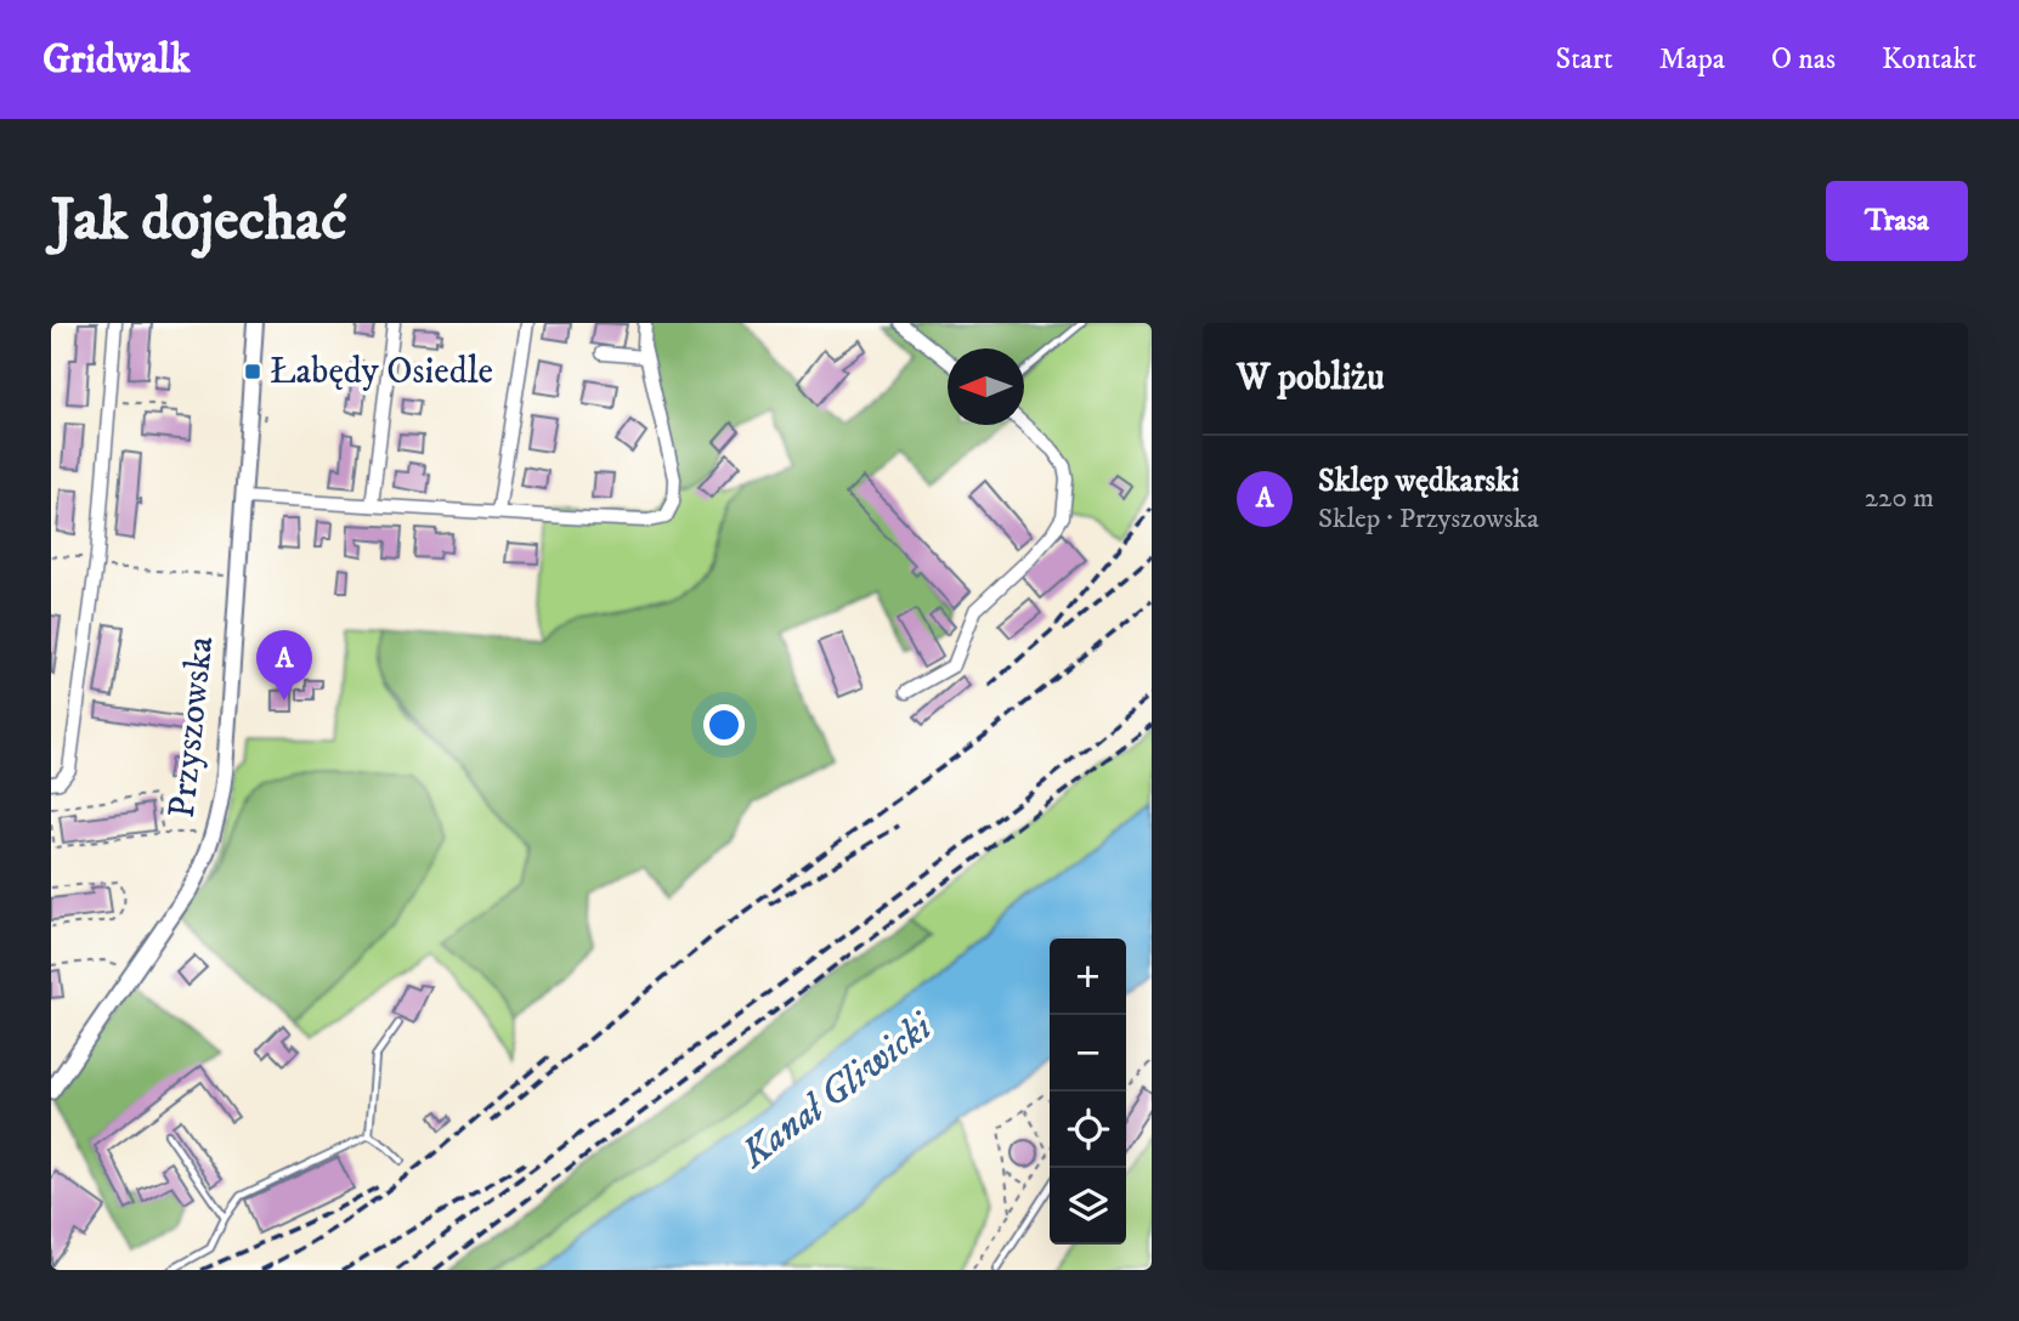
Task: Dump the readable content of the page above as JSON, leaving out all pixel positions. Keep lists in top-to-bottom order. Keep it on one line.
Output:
{"streets":{"street":["Przyszowska"]},"water":["Kanał Gliwicki"],"places":{"transit":["Łabędy Osiedle"]},"north":"left","page":{"header":"Gridwalk","nav":["Start","Mapa","O nas","Kontakt"],"buttons":"Trasa","title":"Jak dojechać","heading":"W pobliżu","list":[{"mark":"A","name":"Sklep wędkarski","note":"Sklep · Przyszowska","value":"220 m"}],"pins":"A","map_buttons":["+","−"]}}
